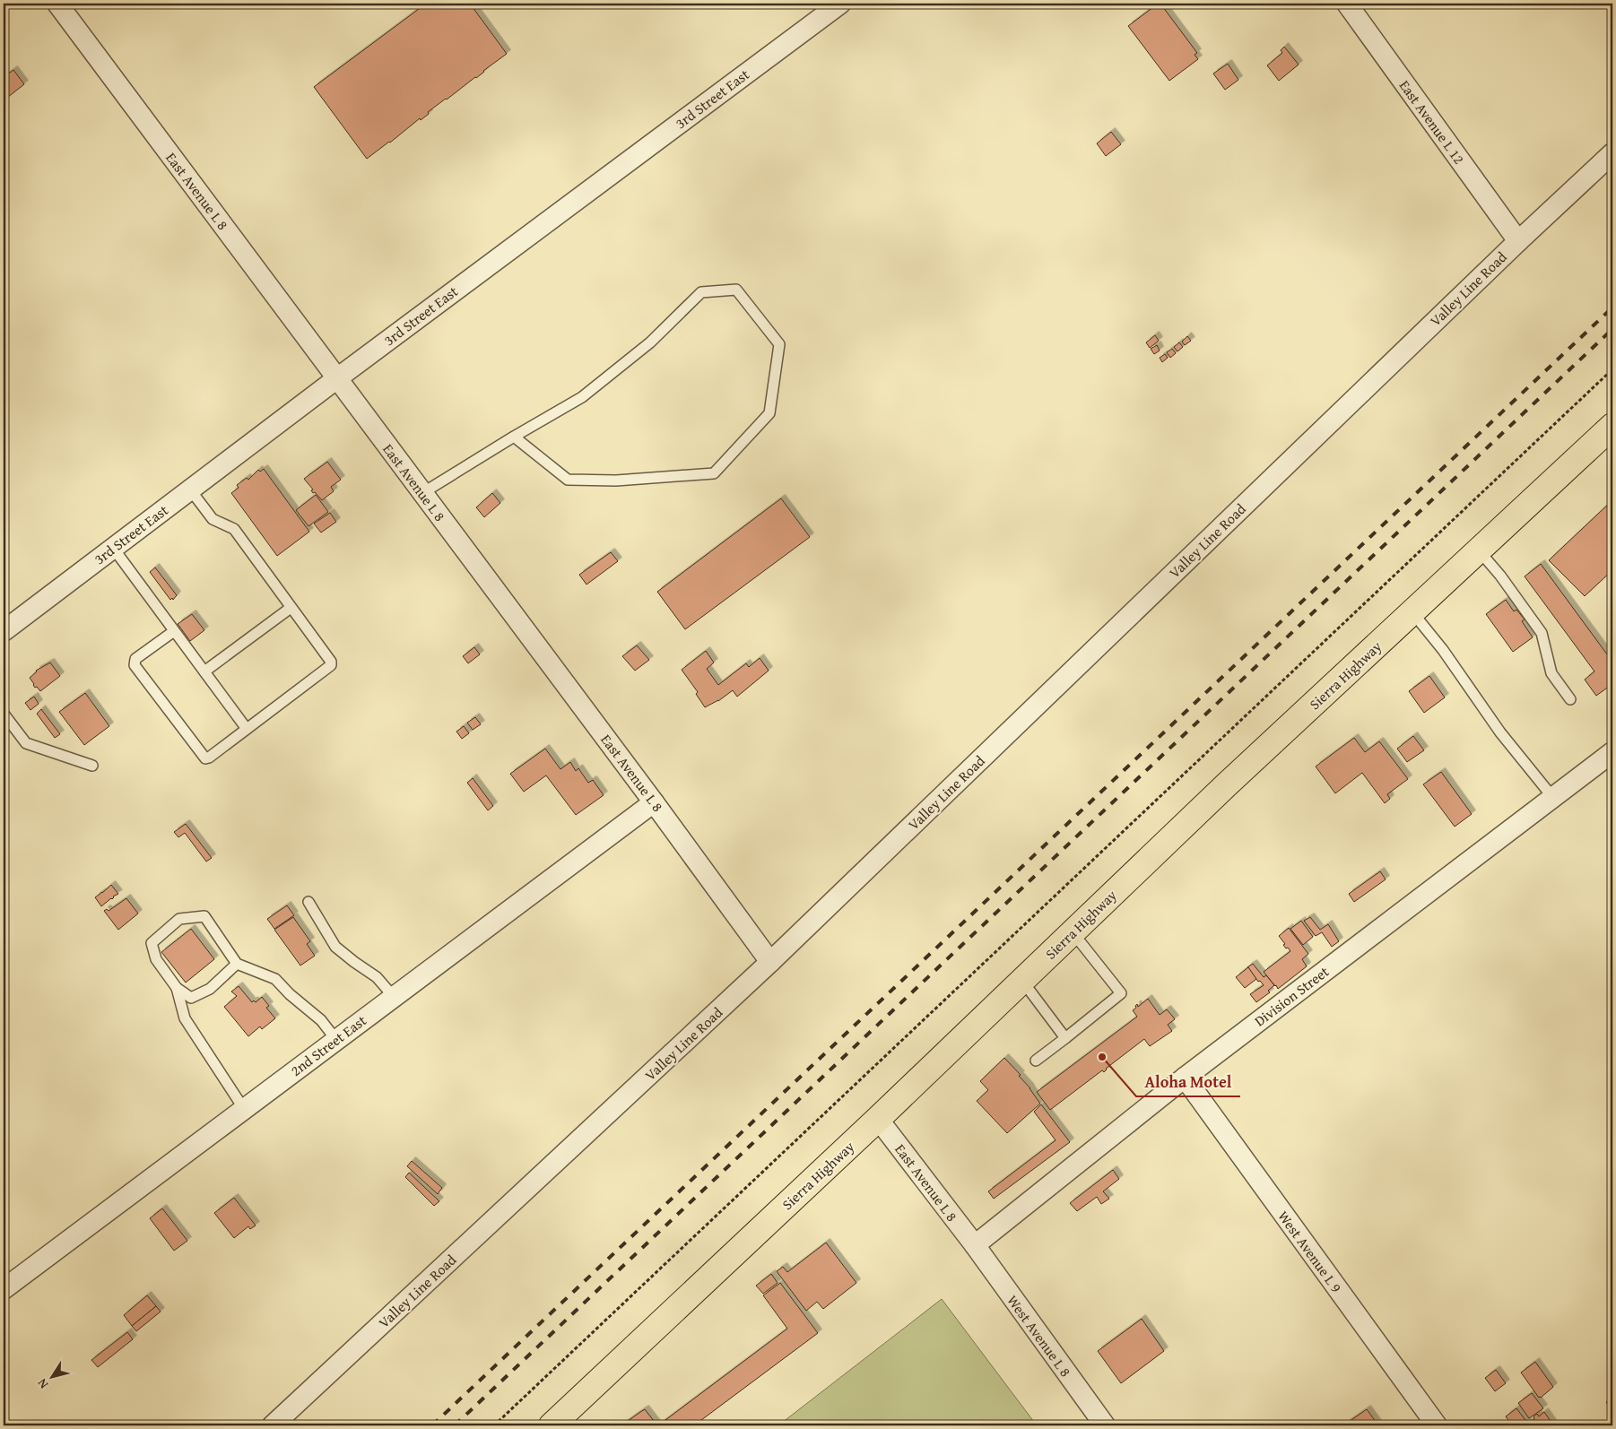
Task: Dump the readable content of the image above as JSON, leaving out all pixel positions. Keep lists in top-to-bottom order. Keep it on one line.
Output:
{"streets":{"main road":["Sierra Highway"],"street":["3rd Street East","East Avenue L 12","East Avenue L 8","Valley Line Road","Division Street","2nd Street East","West Avenue L 9","West Avenue L 8"]},"crossings":[["3rd Street East","East Avenue L 8"],["East Avenue L 12","Valley Line Road"],["East Avenue L 8","Valley Line Road"],["East Avenue L 8","Sierra Highway"],["East Avenue L 8","Division Street"],["East Avenue L 8","2nd Street East"],["East Avenue L 8","West Avenue L 8"],["Division Street","West Avenue L 9"],["Division Street","West Avenue L 8"]],"places":["Aloha Motel"],"north":"bottom left"}
